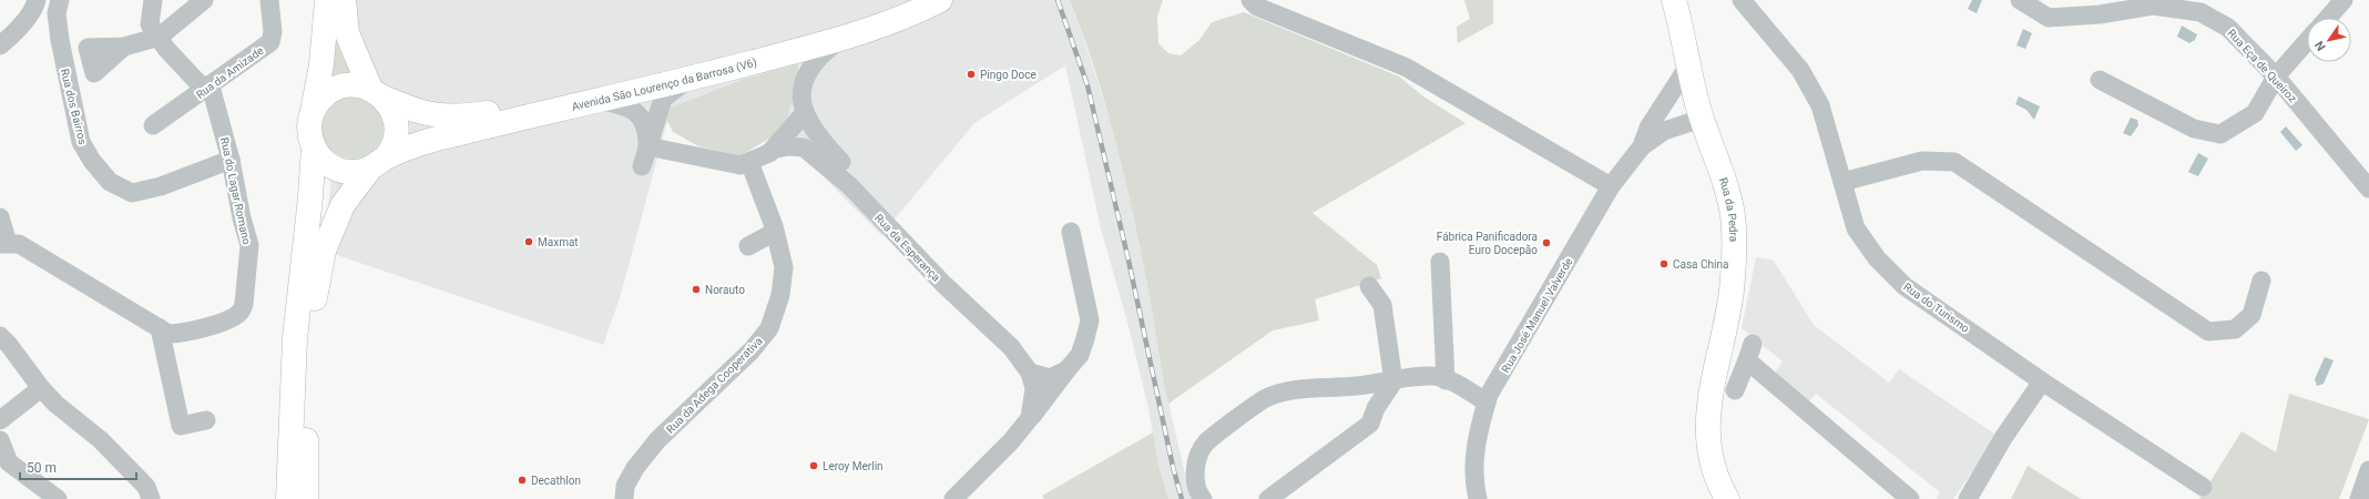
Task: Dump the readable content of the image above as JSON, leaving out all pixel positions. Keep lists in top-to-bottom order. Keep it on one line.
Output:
{"streets":{"main road":["Avenida São Lourenço da Barrosa (V6)","Rua da Pedra"],"street":["Rua Eça de Queiroz","Rua da Amizade","Rua dos Bairros","Rua do Lagar Romano","Rua da Esperança","Rua do Turismo","Rua José Manuel Valverde","Rua da Adega Cooperativa"]},"crossings":[["Rua da Amizade","Rua do Lagar Romano"],["Rua dos Bairros","Rua do Lagar Romano"]],"places":["Pingo Doce","Maxmat","Fábrica Panificadora Euro Docepão","Casa China","Norauto","Leroy Merlin","Decathlon"],"scale_bar":"50 m","north":"bottom left"}
